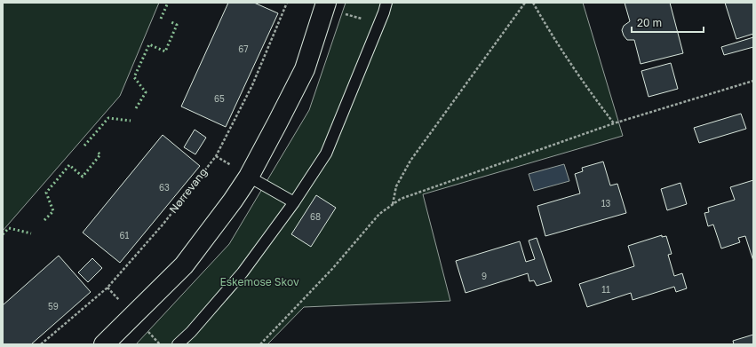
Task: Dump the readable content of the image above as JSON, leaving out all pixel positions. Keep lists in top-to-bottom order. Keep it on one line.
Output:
{"streets":{"path":["Nørrevang"]},"parks":["Eskemose Skov"],"house_numbers":["67","65","63","13","68","61","9","11","59"],"scale_bar":"20 m"}
